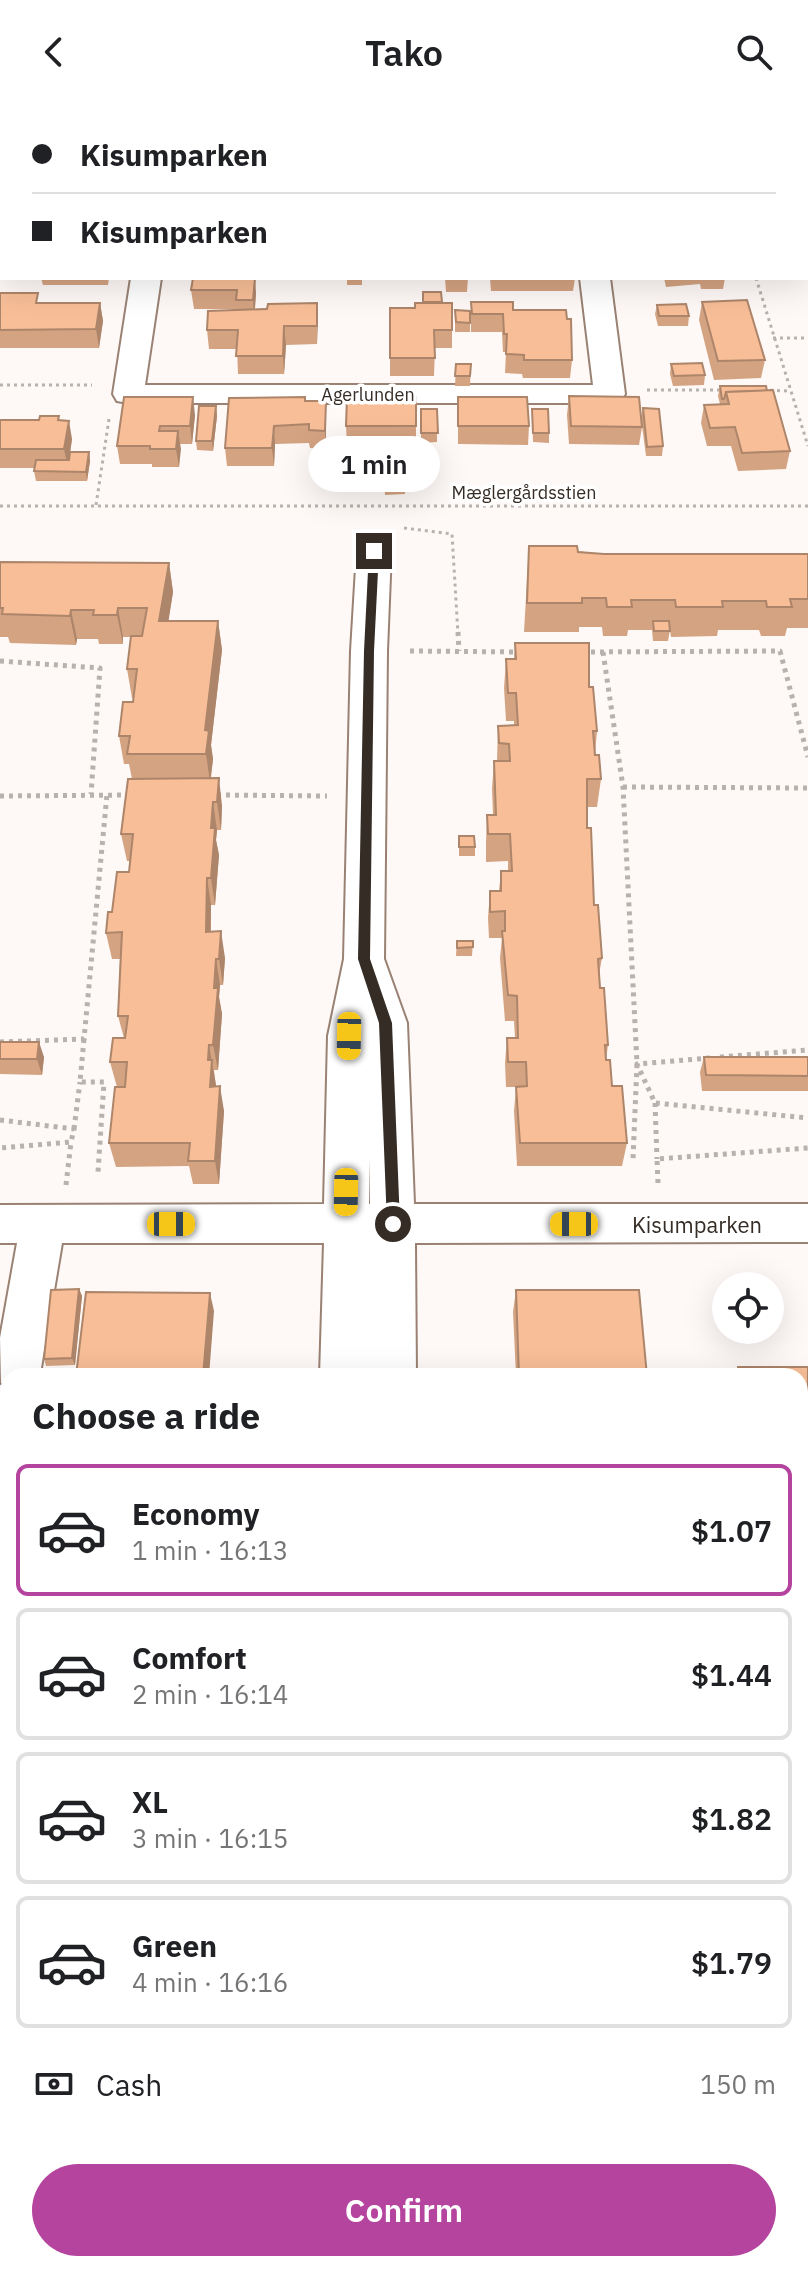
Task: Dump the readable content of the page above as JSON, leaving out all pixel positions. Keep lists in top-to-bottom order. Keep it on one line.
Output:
{"streets":{"street":["Agerlunden","Kisumparken"],"path":["Mæglergårdsstien"]},"page":{"header":"Tako","banner":["Kisumparken","Kisumparken"],"bubble":"1 min","heading":"Choose a ride","list":[{"name":"Economy","note":"1 min · 16:13","value":"$1.07"},{"name":"Comfort","note":"2 min · 16:14","value":"$1.44"},{"name":"XL","note":"3 min · 16:15","value":"$1.82"},{"name":"Green","note":"4 min · 16:16","value":"$1.79"}],"pay":["Cash","150 m"],"buttons":"Confirm"}}
